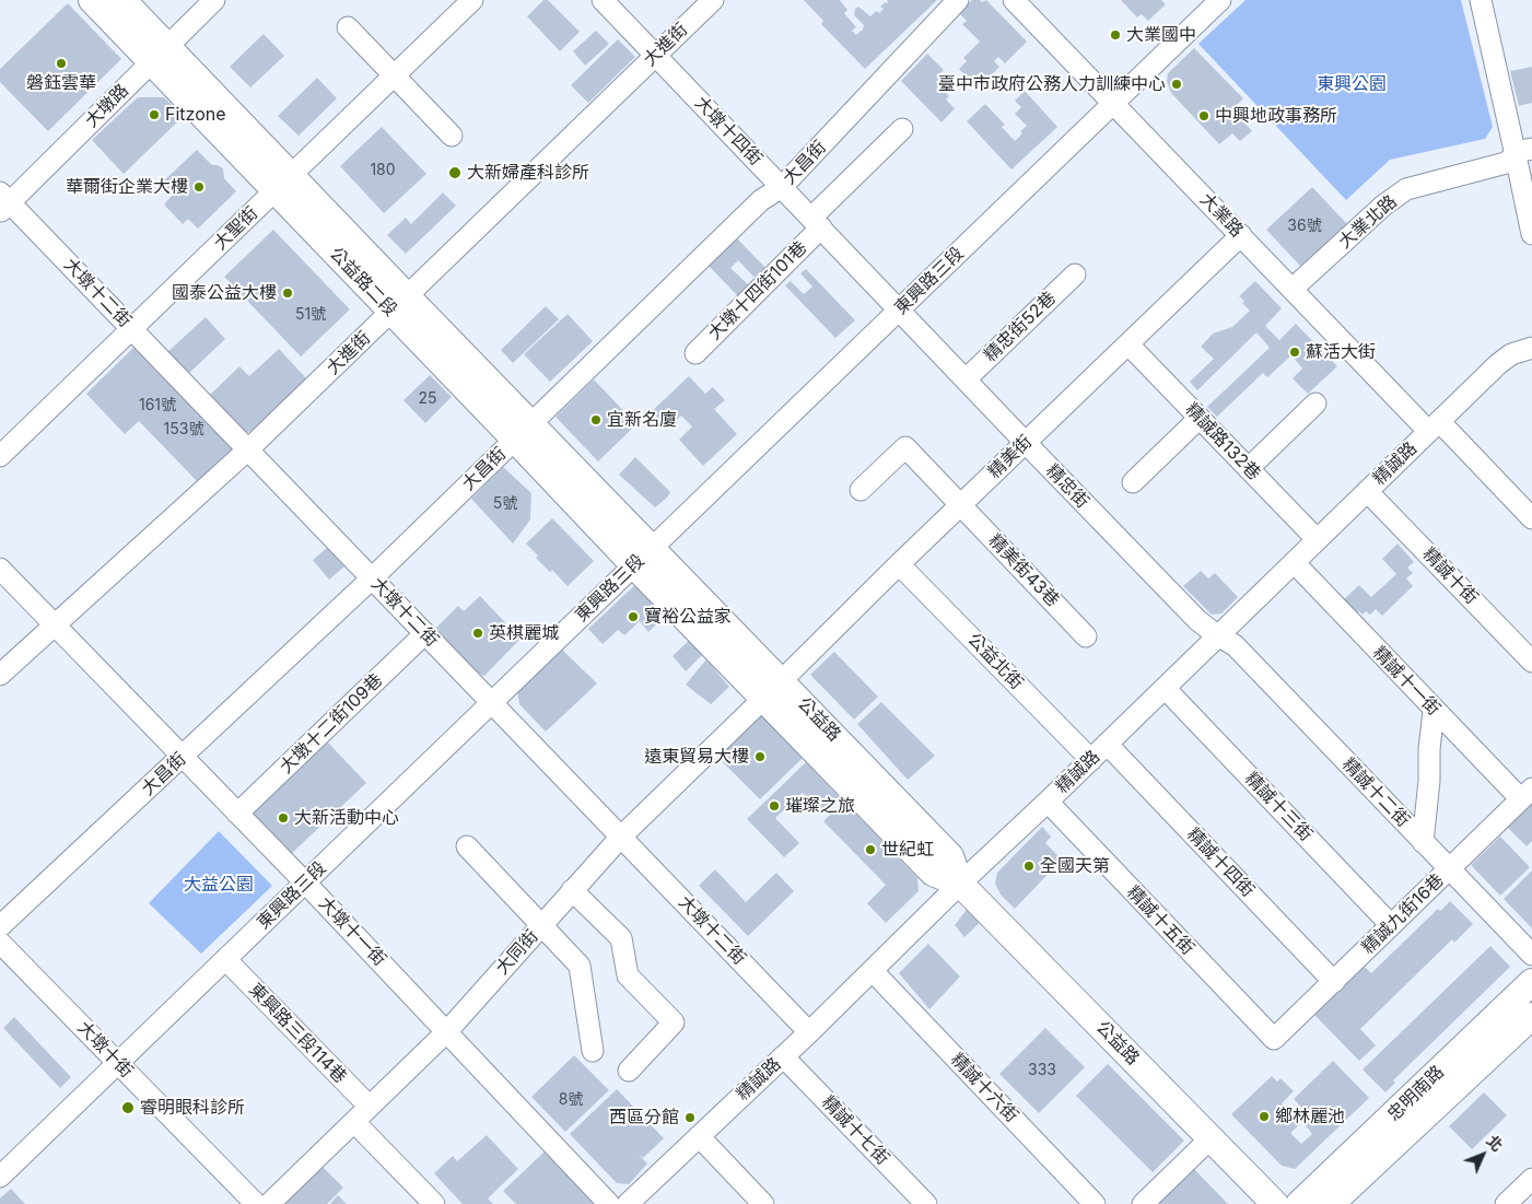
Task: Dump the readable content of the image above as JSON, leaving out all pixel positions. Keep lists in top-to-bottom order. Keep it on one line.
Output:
{"streets":{"main road":["公益路二段","公益路","忠明南路"],"street":["大進街","大墩路","大墩十四街","大昌街","大業路","大業北路","大聖街","東興路三段","大墩十四街101巷","大墩十二街","精忠街52巷","精誠路132巷","精美街","精誠路","精忠街","精美街43巷","精誠十街","公益北街","精誠十一街","大墩十二街109巷","精誠十二街","精誠十三街","精誠十四街","精誠九街16巷","精誠十五街","大墩十一街","大同街","東興路三段114巷","大墩十街","精誠十六街","精誠十七街"]},"crossings":[["大進街","大墩十四街"],["大進街","公益路二段"],["大進街","大墩十二街"],["大進街","大墩十一街"],["大墩路","公益路二段"],["大墩路","大墩十二街"],["大墩十四街","大昌街"],["大墩十四街","東興路三段"],["大墩十四街","大墩十四街101巷"],["大墩十四街","精忠街"],["大昌街","公益路二段"],["大昌街","大墩十二街"],["大昌街","大墩十一街"],["大業路","大業北路"],["大業路","東興路三段"],["大業路","精美街"],["大業路","精誠路"],["大聖街","公益路二段"],["大聖街","大墩十二街"],["東興路三段","公益路二段"],["東興路三段","大墩十二街"],["東興路三段","精忠街"],["東興路三段","公益路"],["東興路三段","大墩十一街"],["東興路三段","東興路三段114巷"],["東興路三段","大墩十街"],["公益路二段","公益路"],["大墩十二街","精誠路"],["大墩十二街","大墩十二街109巷"],["大墩十二街","大同街"],["精忠街52巷","精忠街"],["精誠路132巷","精美街"],["精誠路132巷","精誠路"],["精美街","精忠街"],["精美街","精美街43巷"],["精美街","公益北街"],["精美街","公益路"],["精美街","大同街"],["精誠路","精忠街"],["精誠路","精誠十街"],["精誠路","公益北街"],["精誠路","精誠十一街"],["精誠路","公益路"],["精誠路","精誠十二街"],["精誠路","精誠十三街"],["精誠路","精誠十四街"],["精誠路","精誠十五街"],["精誠路","精誠十六街"],["精誠路","精誠十七街"],["精忠街","精誠十二街"],["精誠十一街","精誠九街16巷"],["公益路","大同街"],["大墩十二街109巷","大墩十一街"],["精誠十二街","精誠九街16巷"],["精誠十三街","精誠九街16巷"],["精誠十四街","精誠九街16巷"],["精誠九街16巷","精誠十五街"],["大墩十一街","大同街"],["大同街","東興路三段114巷"]],"parks":["東興公園","大益公園"],"places":["大業國中","磐鈺雲華","臺中市政府公務人力訓練中心","Fitzone","中興地政事務所","大新婦產科診所","華爾街企業大樓","國泰公益大樓","蘇活大街","宜新名廈","寶裕公益家","英棋麗城","遠東貿易大樓","璀璨之旅","大新活動中心","世紀虹","全國天第","睿明眼科診所","鄉林麗池","西區分館"],"house_numbers":["180","36號","51號","25","161號","153號","5號","333","8號"],"north":"top right"}
